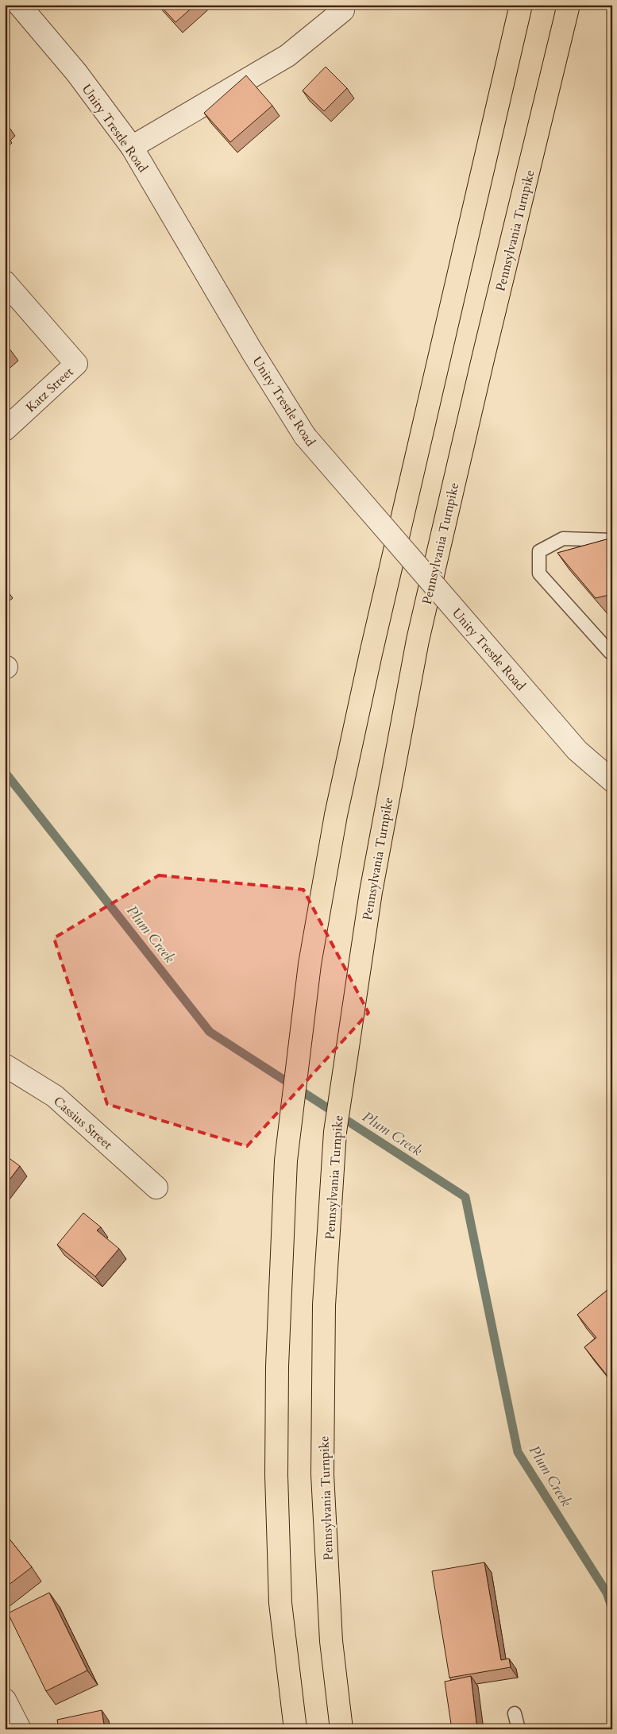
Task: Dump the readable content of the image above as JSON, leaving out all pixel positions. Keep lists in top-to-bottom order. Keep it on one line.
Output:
{"streets":{"highway":["Pennsylvania Turnpike"],"street":["Unity Trestle Road","Katz Street","Cassius Street"]},"water":["Plum Creek"]}
